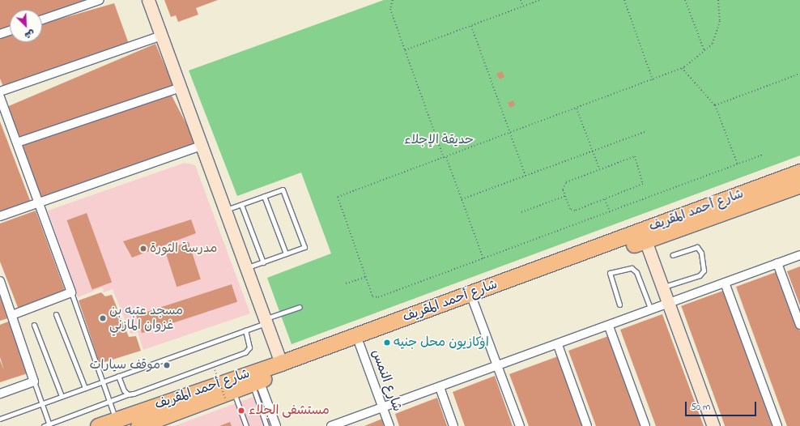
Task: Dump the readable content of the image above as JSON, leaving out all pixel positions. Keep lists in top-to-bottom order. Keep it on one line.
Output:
{"streets":{"highway":["شارع أحمد المقريف"],"street":["شارع النمس"]},"crossings":[["شارع أحمد المقريف","شارع النمس"]],"parks":["حديقة الإجلاء"],"places":["مدرسة الثورة","مسجد عتبه بن غزوان المازني","اوكازيون محل جنيه","موقف سيارات","مستشفى الجلاء"],"scale_bar":"50 m","north":"bottom right"}
